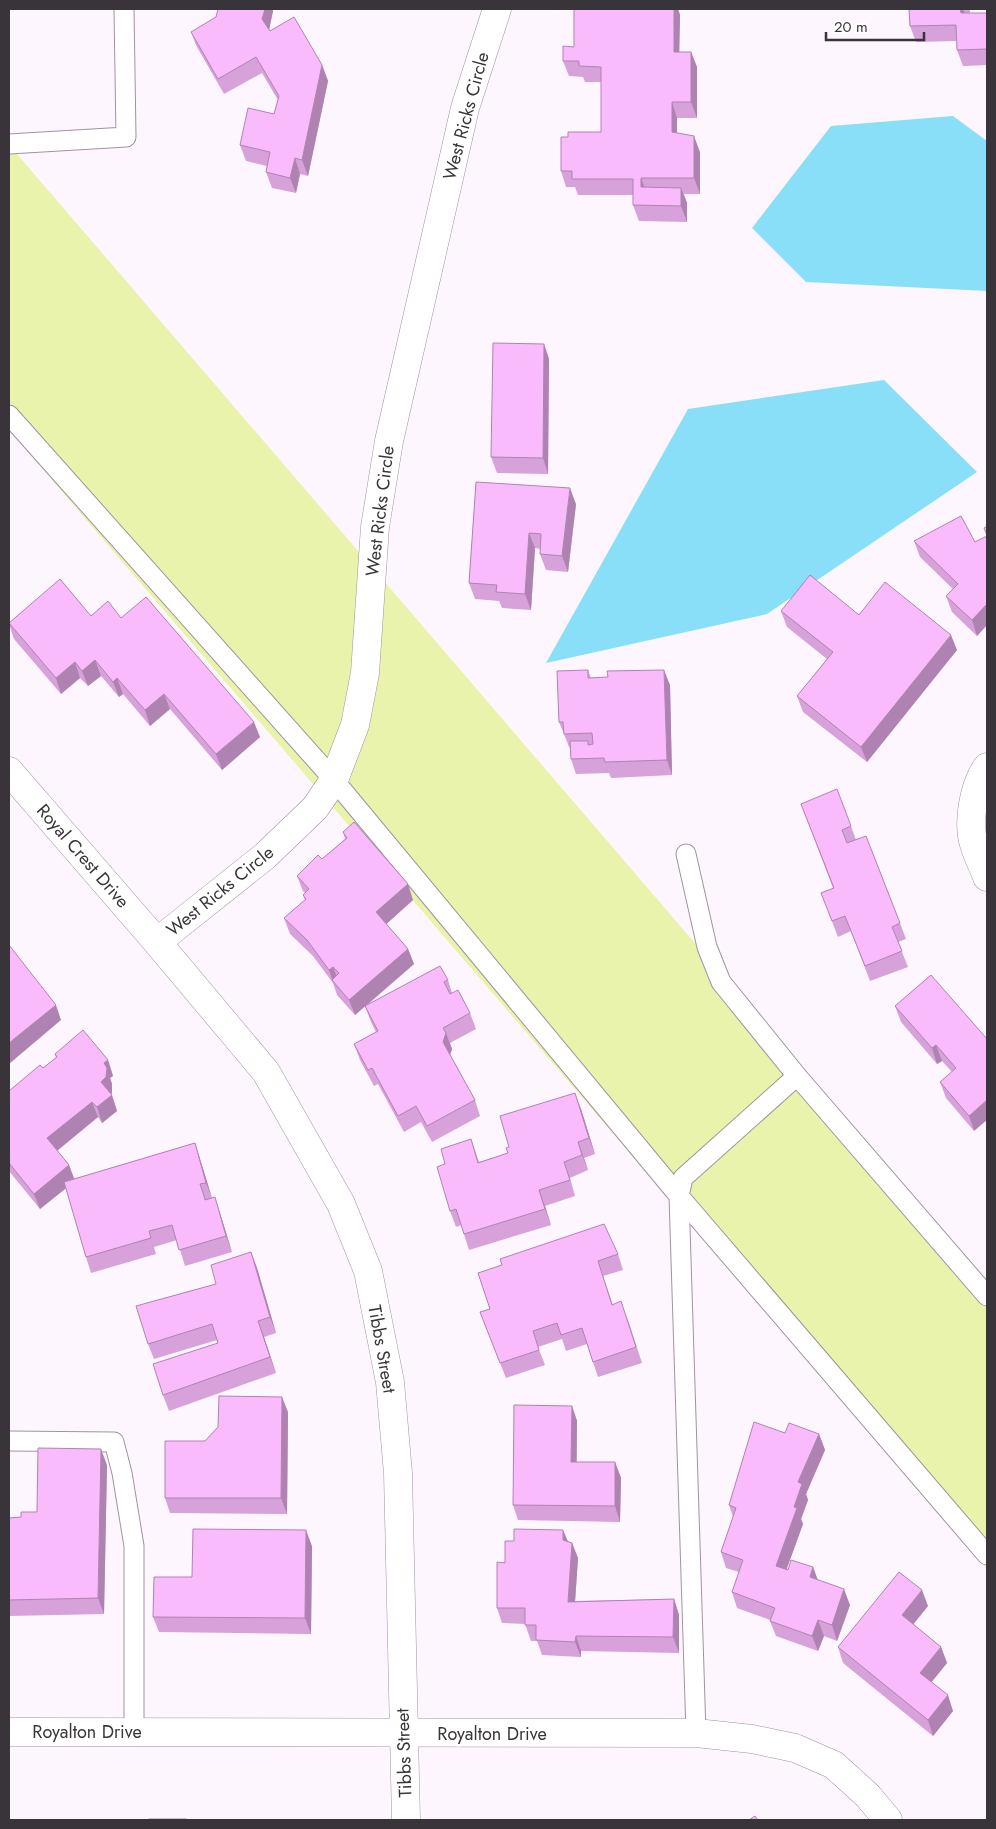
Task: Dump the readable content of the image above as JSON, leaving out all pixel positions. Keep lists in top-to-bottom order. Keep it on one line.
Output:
{"streets":{"street":["West Ricks Circle","Royal Crest Drive","Tibbs Street","Royalton Drive"]},"crossings":[["West Ricks Circle","Royal Crest Drive"],["West Ricks Circle","Tibbs Street"],["Royal Crest Drive","Tibbs Street"],["Tibbs Street","Royalton Drive"]],"scale_bar":"20 m"}
